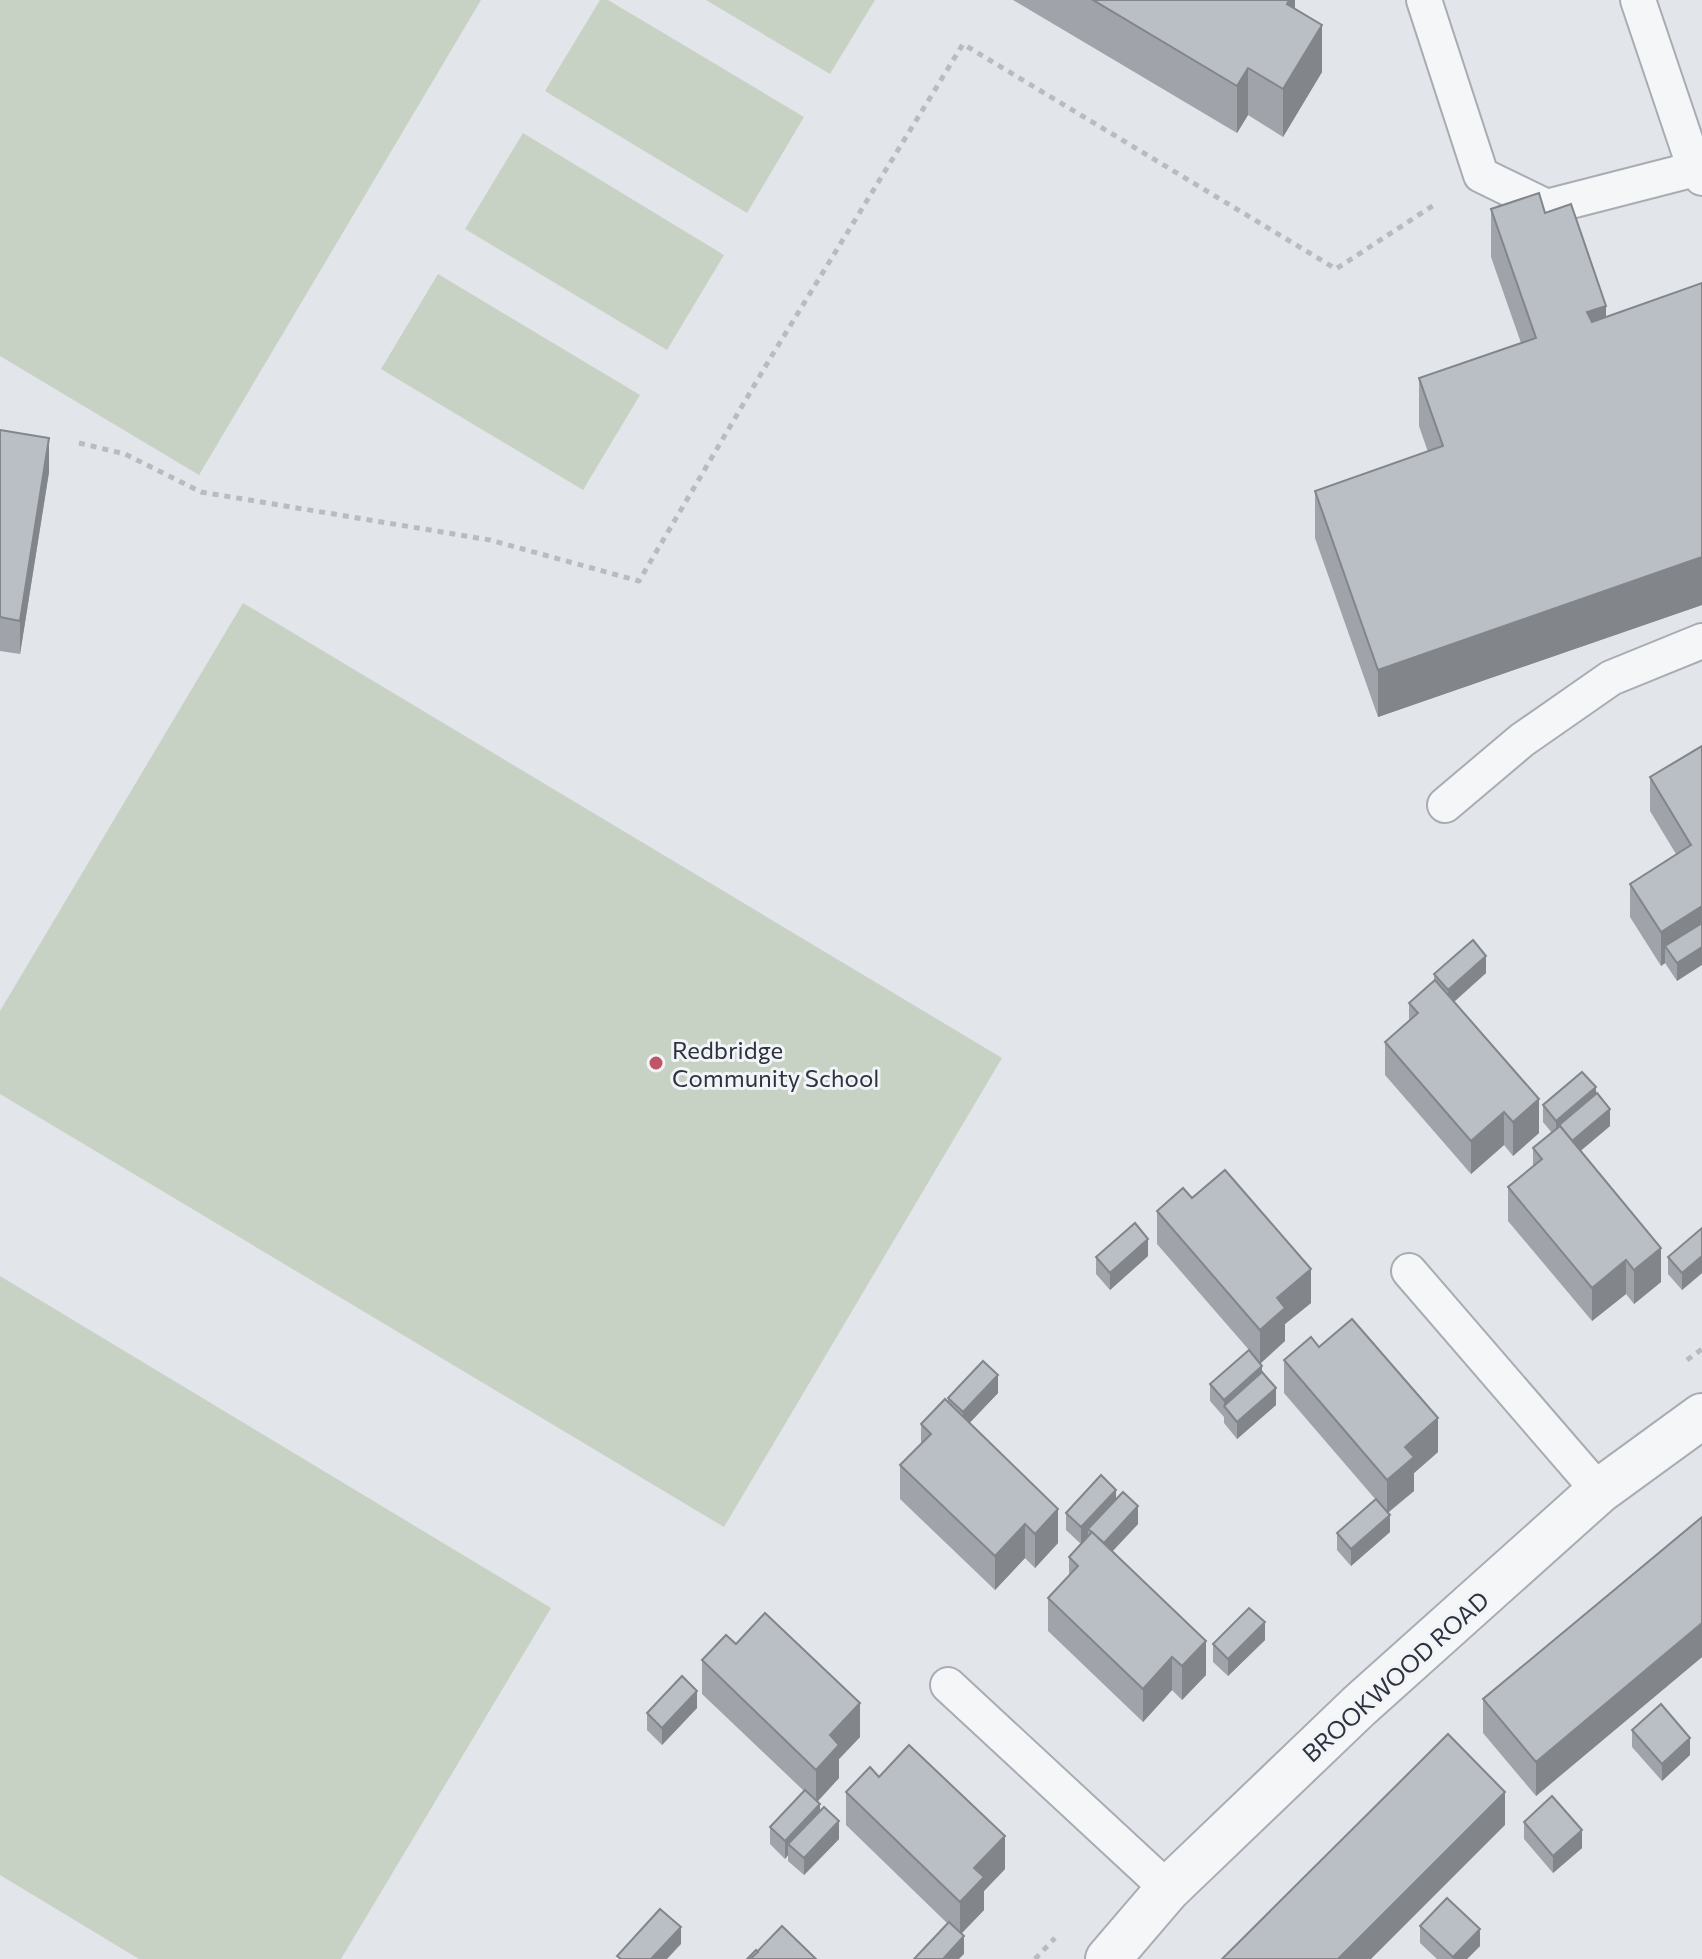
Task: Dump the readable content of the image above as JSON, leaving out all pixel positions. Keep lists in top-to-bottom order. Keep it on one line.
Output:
{"streets":{"street":["BROOKWOOD ROAD"]},"places":["Redbridge Community School"]}
